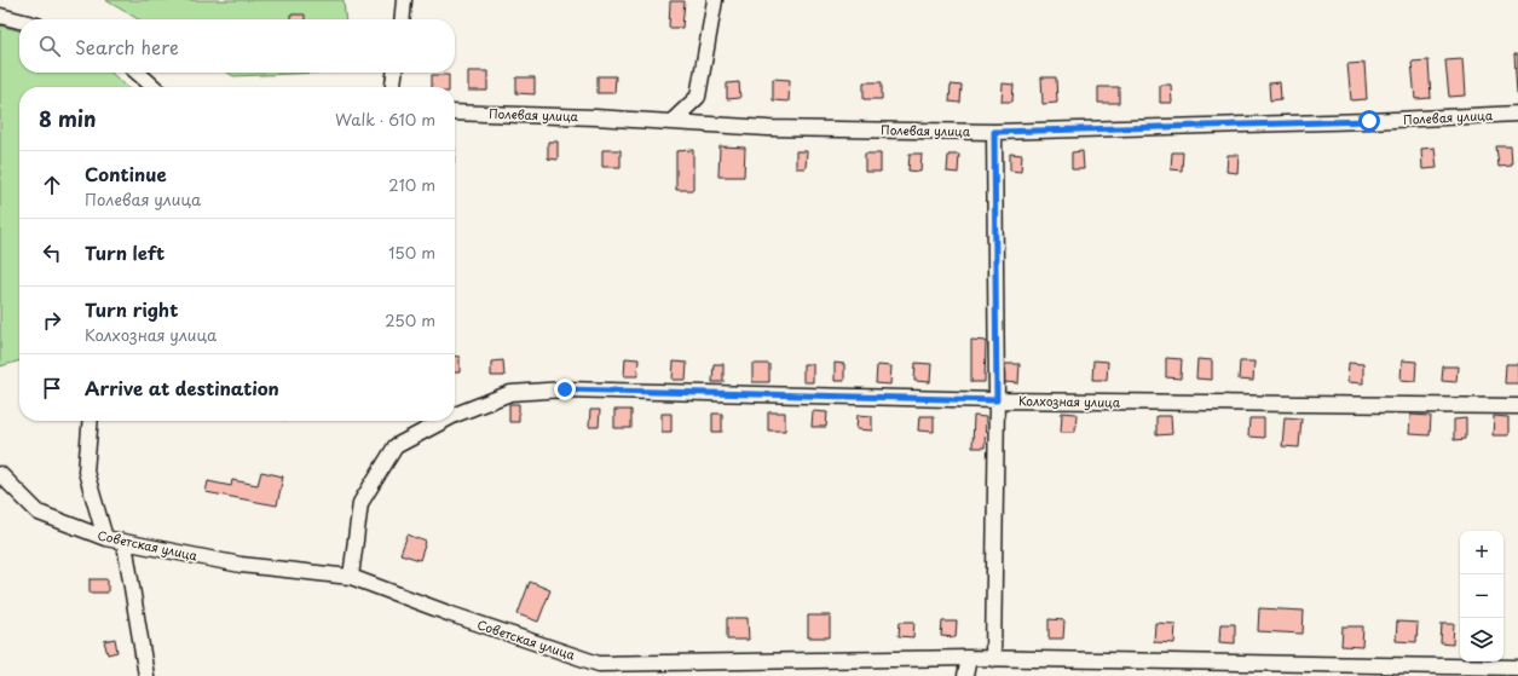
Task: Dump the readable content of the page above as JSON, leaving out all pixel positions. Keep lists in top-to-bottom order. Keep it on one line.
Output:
{"streets":{"street":["Полевая улица","Колхозная улица","Советская улица"]},"crossings":[["Колхозная улица","Советская улица"]],"page":{"search":"Search here","heading":["8 min","Walk · 610 m"],"list":[["Continue","Полевая улица","210 m"],["Turn left","150 m"],["Turn right","Колхозная улица","250 m"],"Arrive at destination"],"map_buttons":["+","−"]}}
